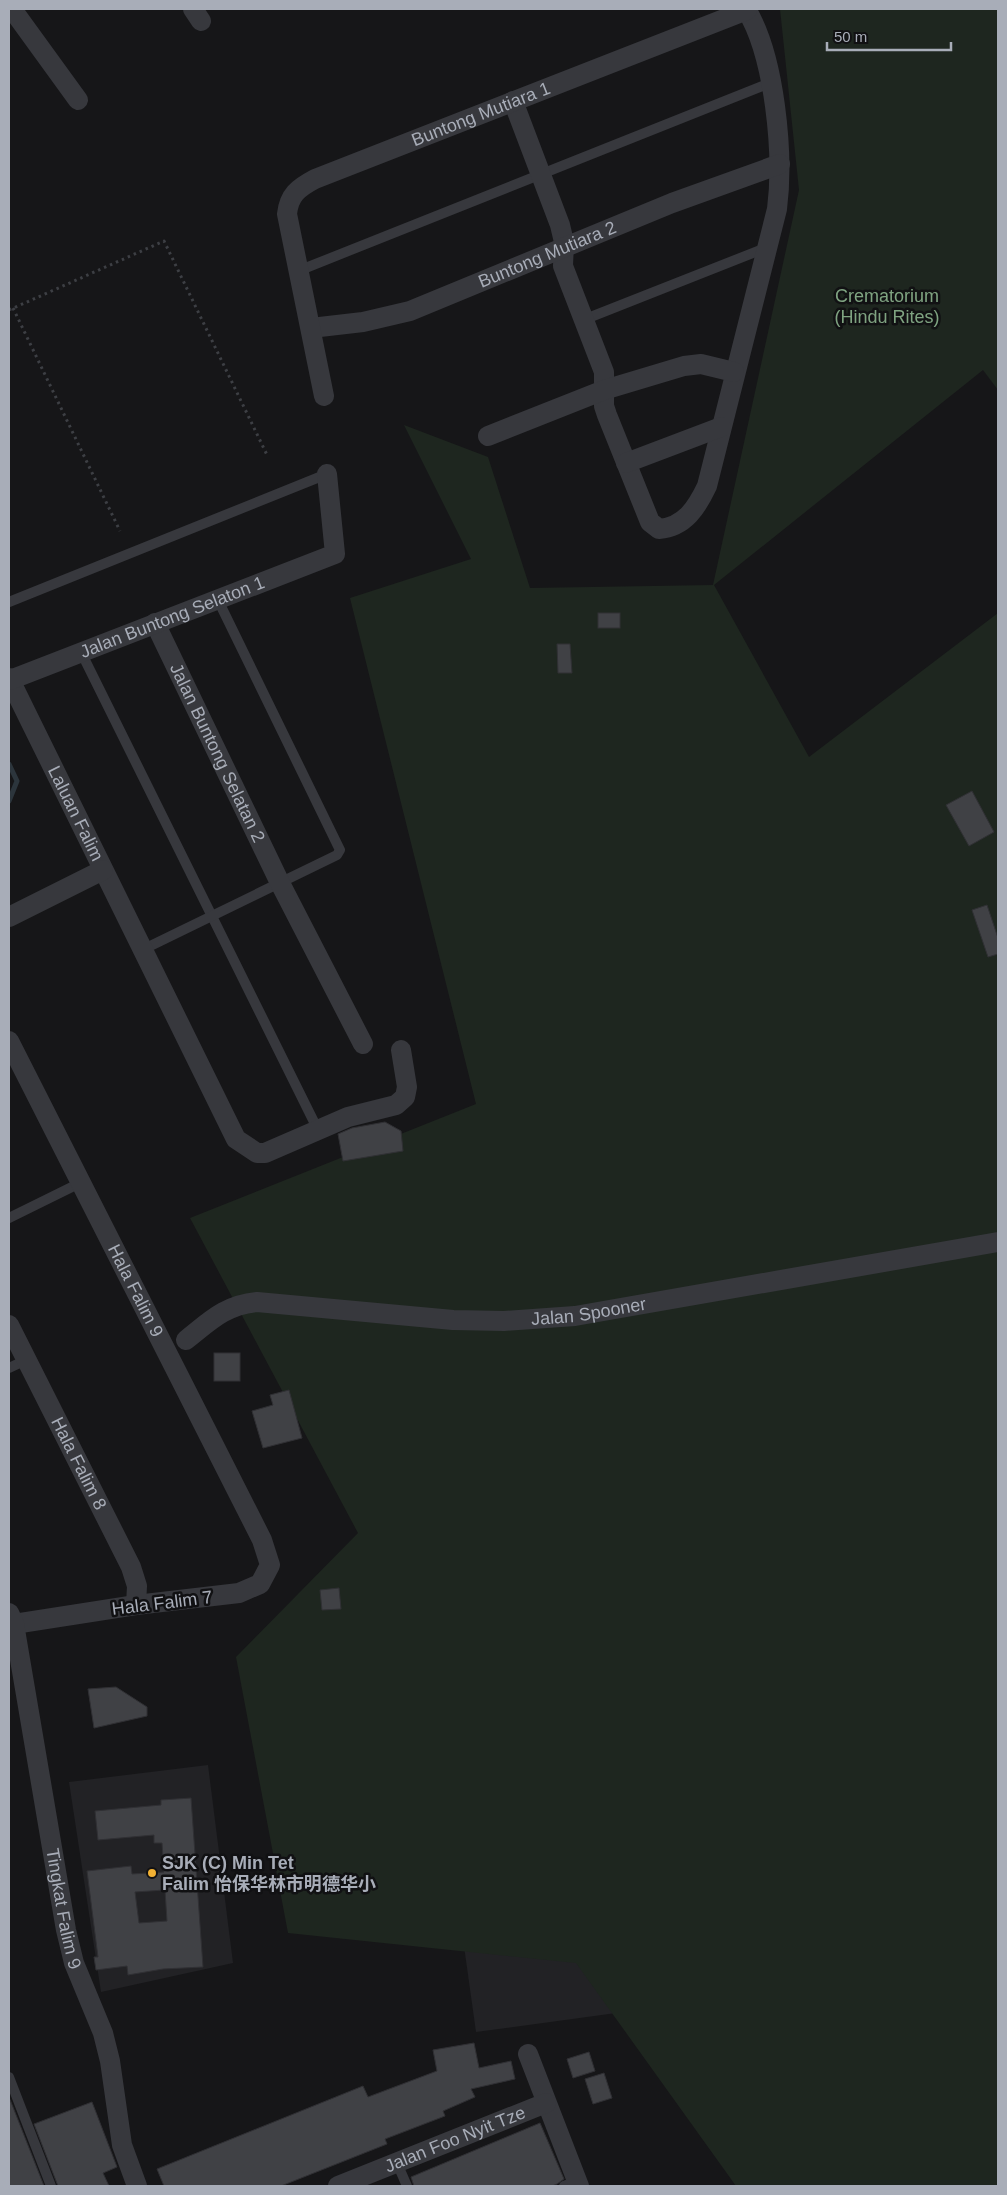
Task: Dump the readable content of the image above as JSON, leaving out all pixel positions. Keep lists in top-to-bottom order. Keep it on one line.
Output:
{"streets":{"street":["Buntong Mutiara 1","Buntong Mutiara 2","Jalan Buntong Selaton 1","Jalan Buntong Selatan 2","Laluan Falim","Hala Falim 9","Jalan Spooner","Hala Falim 8","Hala Falim 7","Tingkat Falim 9","Jalan Foo Nyit Tze"]},"crossings":[["Buntong Mutiara 1","Buntong Mutiara 2"],["Jalan Buntong Selaton 1","Jalan Buntong Selatan 2"],["Jalan Buntong Selaton 1","Laluan Falim"],["Hala Falim 9","Hala Falim 7"],["Hala Falim 8","Hala Falim 7"],["Hala Falim 7","Tingkat Falim 9"]],"parks":["Crematorium (Hindu Rites)"],"places":["SJK (C) Min Tet Falim 怡保华林市明德华小"],"scale_bar":"50 m"}
